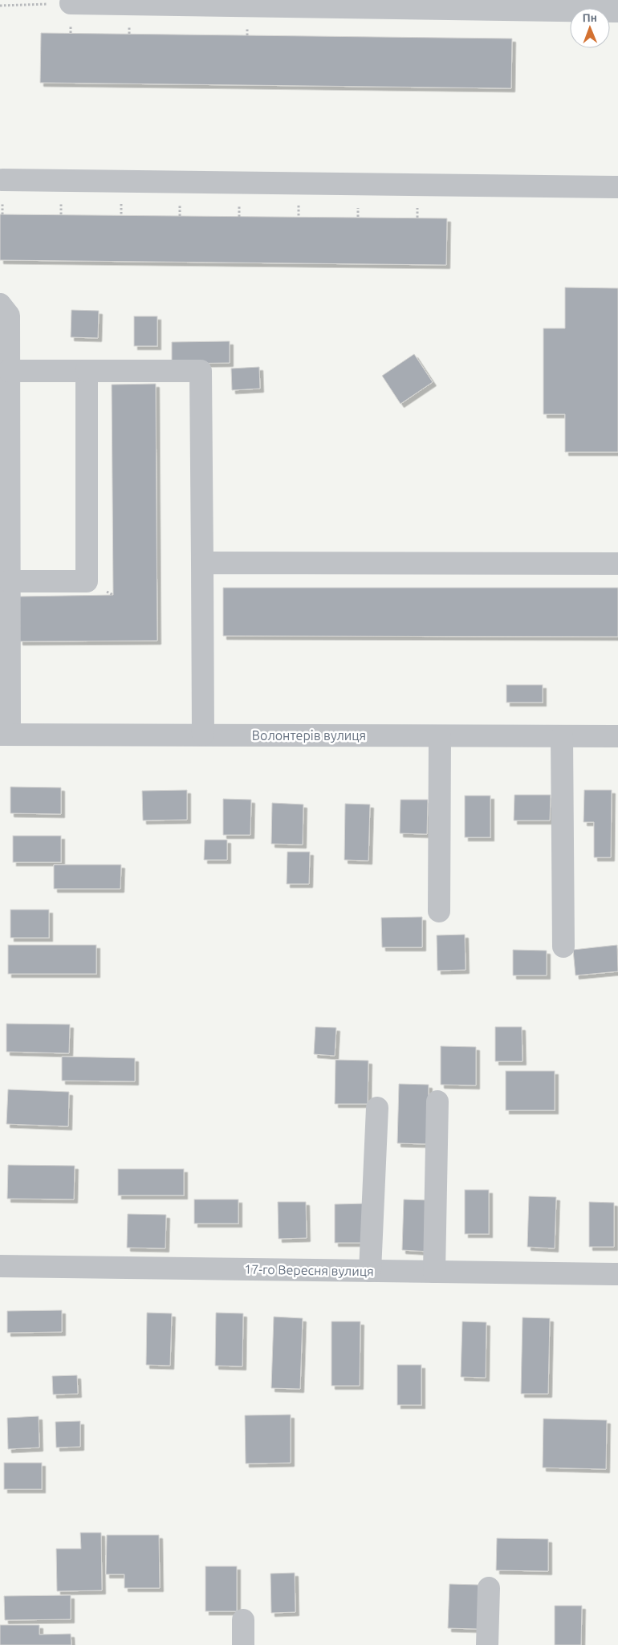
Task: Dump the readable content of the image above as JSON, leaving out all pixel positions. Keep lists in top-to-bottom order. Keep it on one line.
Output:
{"streets":{"street":["Волонтерів вулиця","17-го Вересня вулиця"]},"north":"top"}
